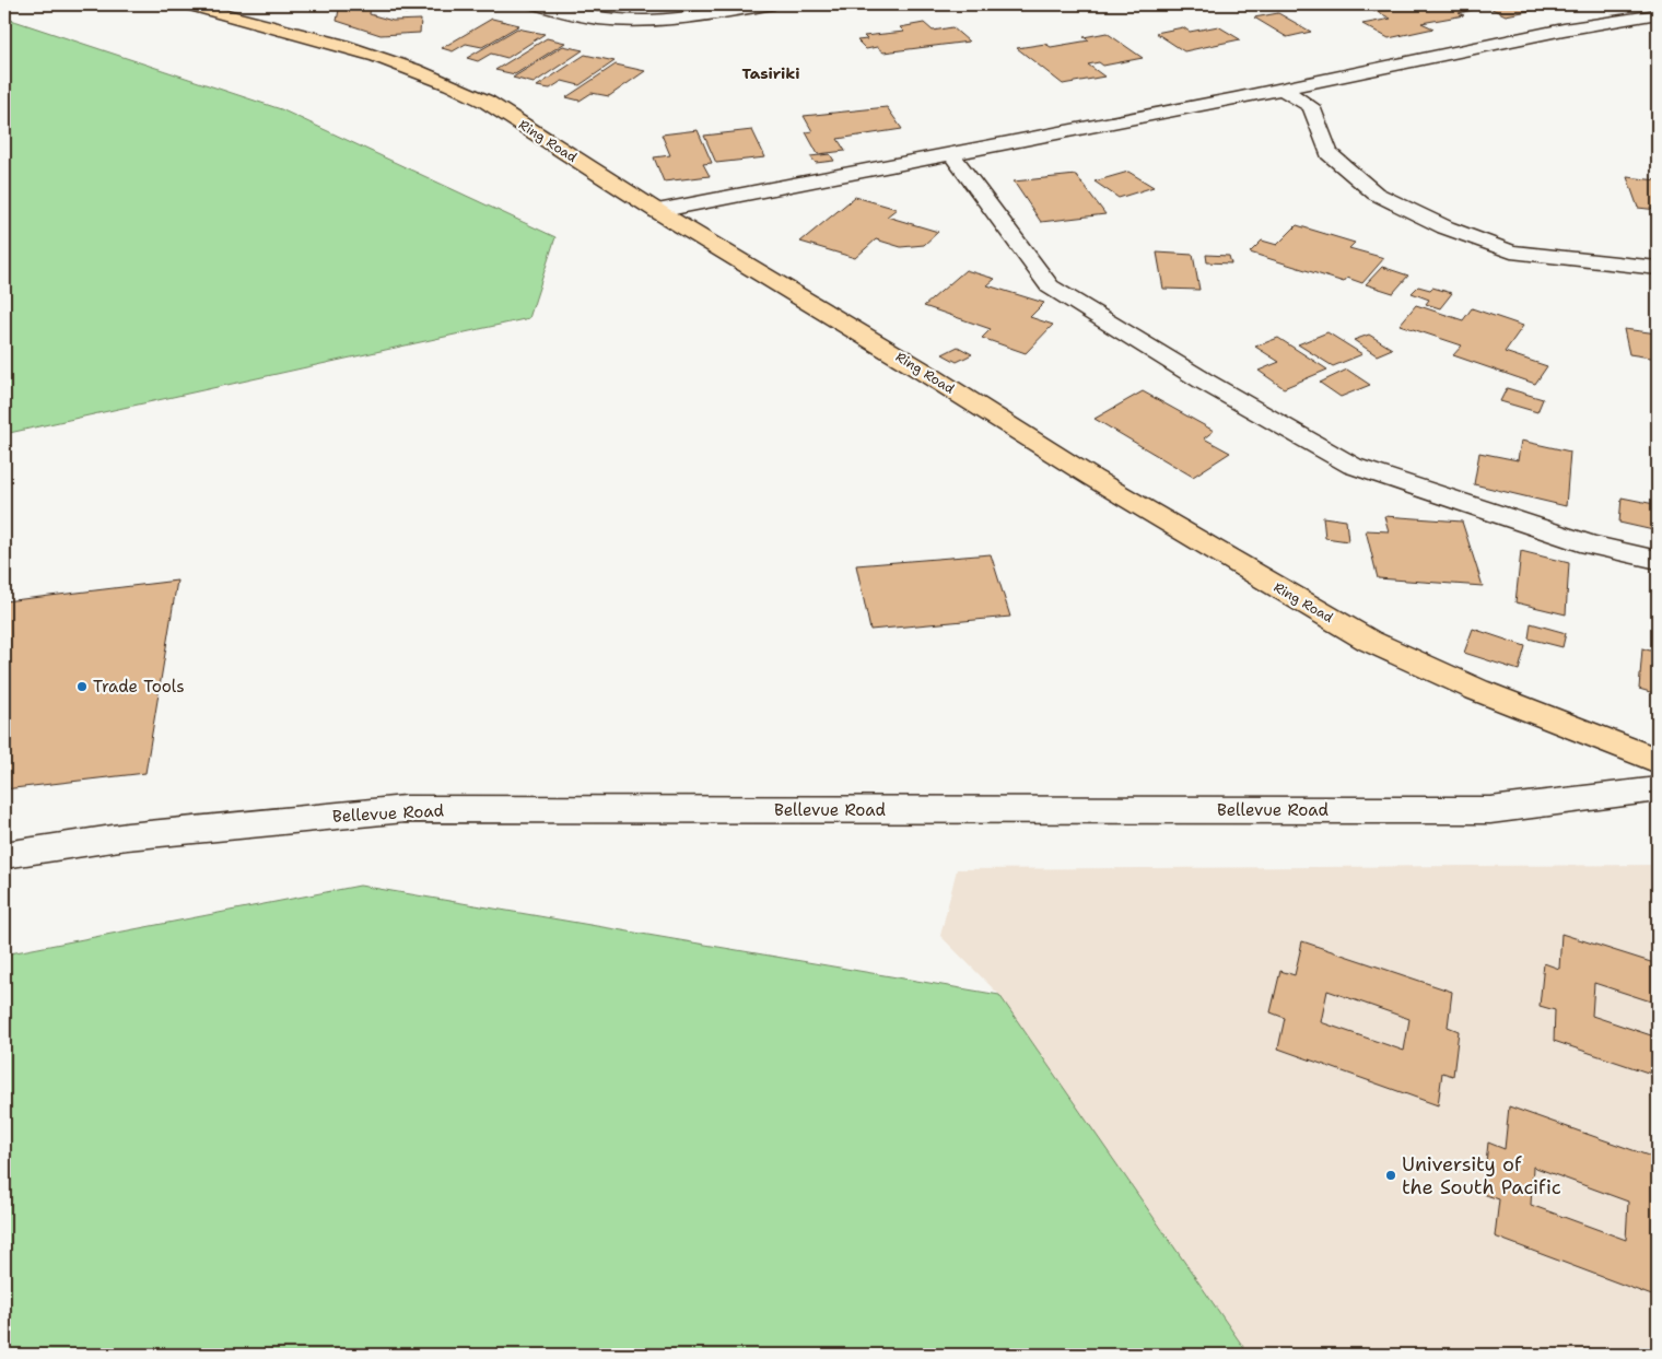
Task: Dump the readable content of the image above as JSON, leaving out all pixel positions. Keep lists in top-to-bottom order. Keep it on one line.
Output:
{"streets":{"main road":["Ring Road"],"street":["Bellevue Road"]},"districts":["Tasiriki"],"places":["Trade Tools","University of the South Pacific"]}
